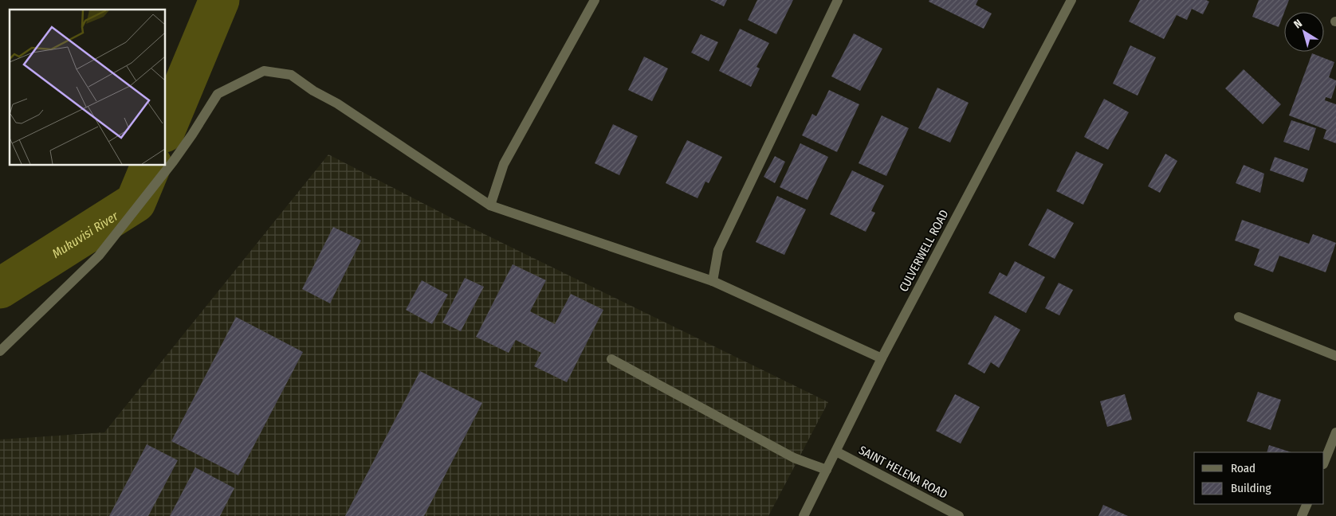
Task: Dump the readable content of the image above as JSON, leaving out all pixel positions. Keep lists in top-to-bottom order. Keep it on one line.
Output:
{"streets":{"street":["CULVERWELL ROAD","SAINT HELENA ROAD"]},"crossings":[["CULVERWELL ROAD","SAINT HELENA ROAD"]],"water":["Mukuvisi River"],"legend":["Road","Building"],"north":"top left"}
